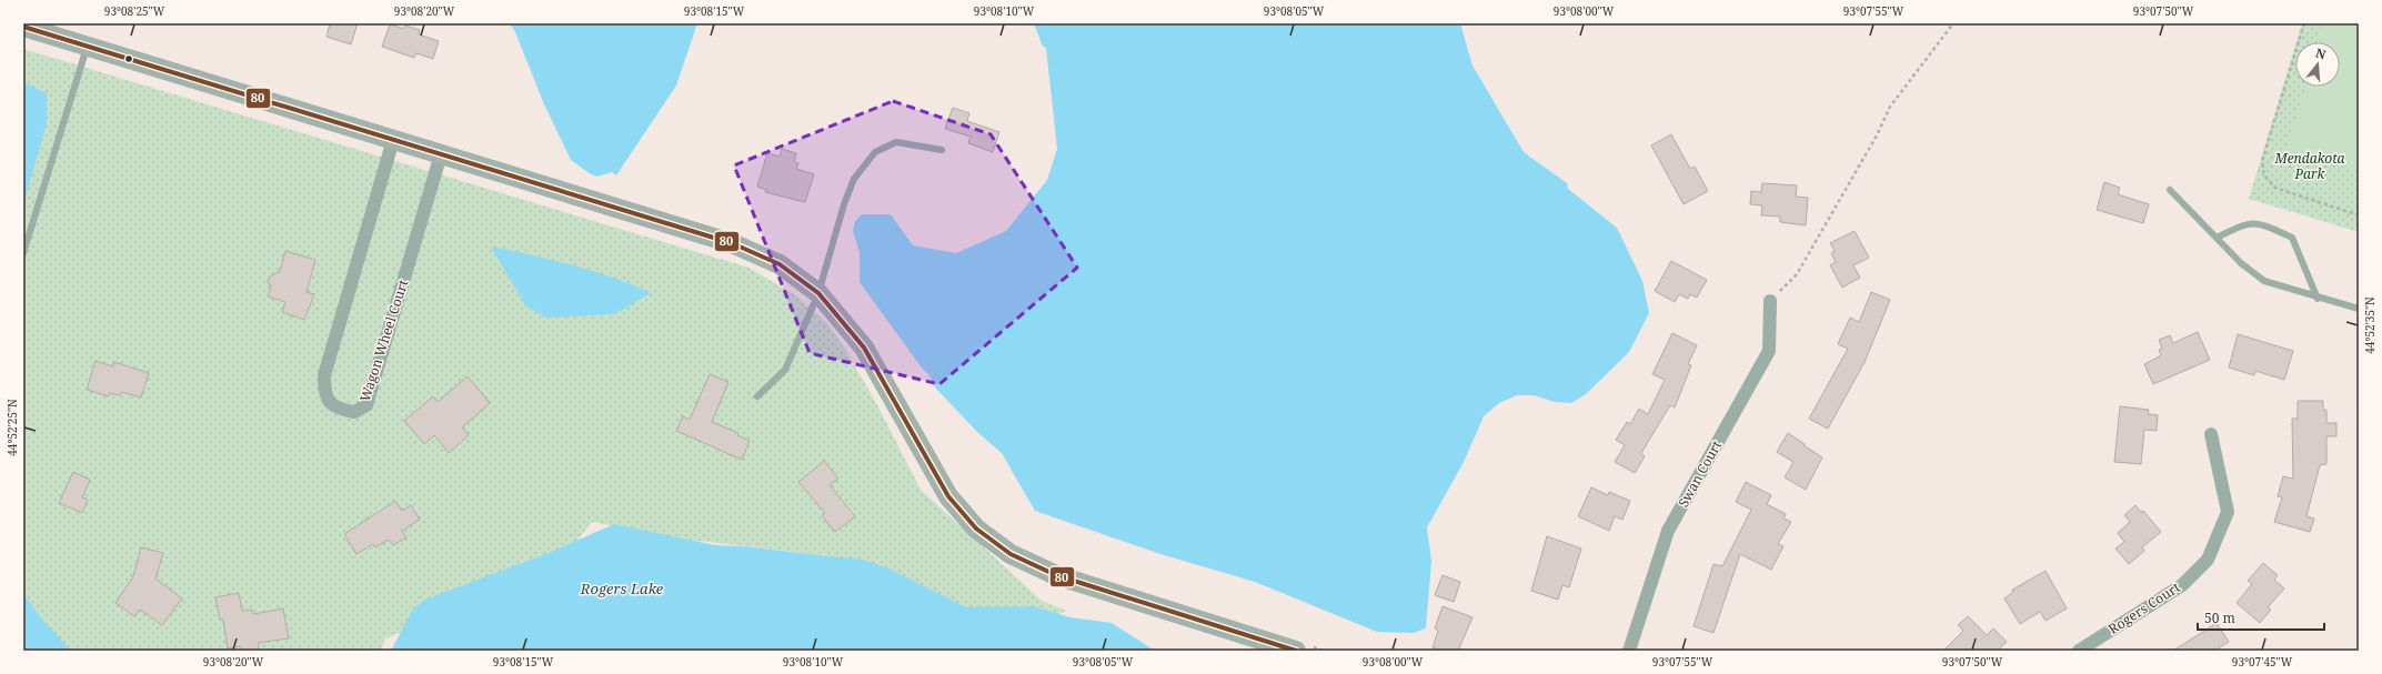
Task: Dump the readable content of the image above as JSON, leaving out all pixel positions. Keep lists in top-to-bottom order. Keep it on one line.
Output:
{"streets":{"street":["Wagon Wheel Court","Swan Court","Rogers Court"]},"water":["Rogers Lake"],"parks":["Mendakota Park"],"lines":["transit line 80"],"scale_bar":"50 m","north":"top","coordinates":["93°08'25\"W","93°08'20\"W","93°08'15\"W","93°08'10\"W","93°08'05\"W","93°08'00\"W","93°07'55\"W","93°07'50\"W","44°52'35\"N","44°52'25\"N","93°07'45\"W"]}
